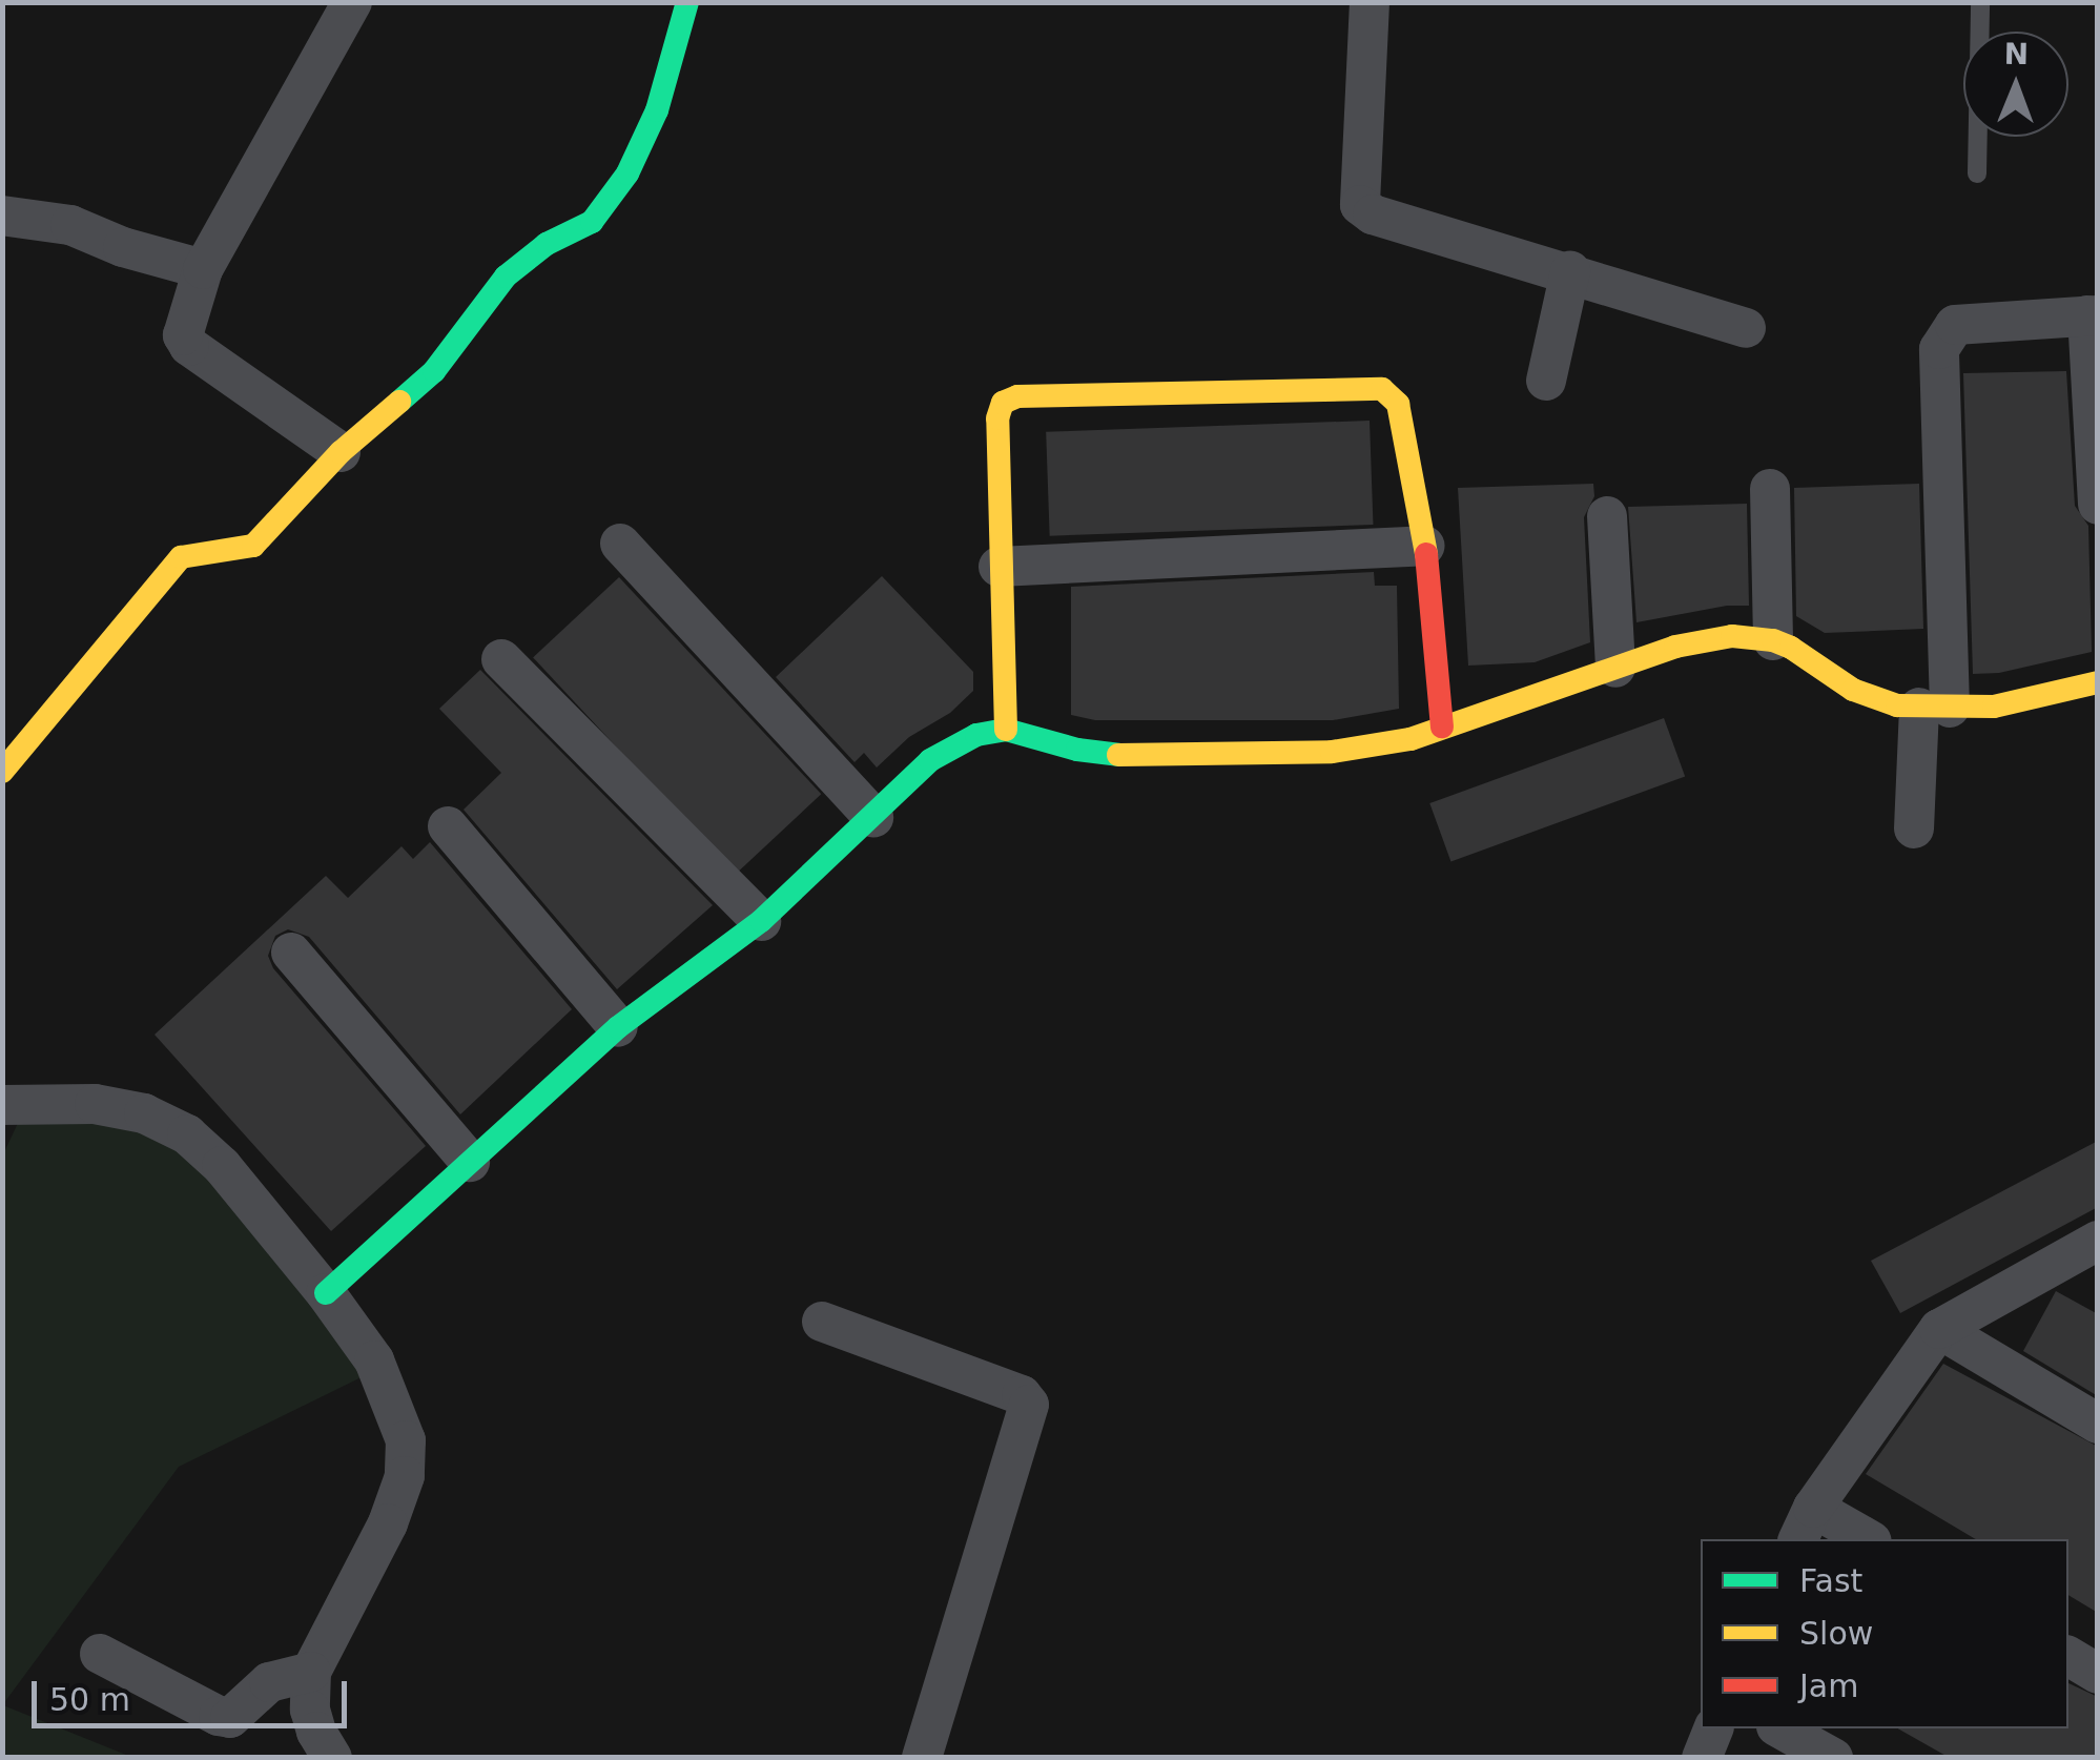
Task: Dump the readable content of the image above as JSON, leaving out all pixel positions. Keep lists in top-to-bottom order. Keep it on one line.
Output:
{"legend":["Fast","Slow","Jam"],"scale_bar":"50 m","north":"top"}
